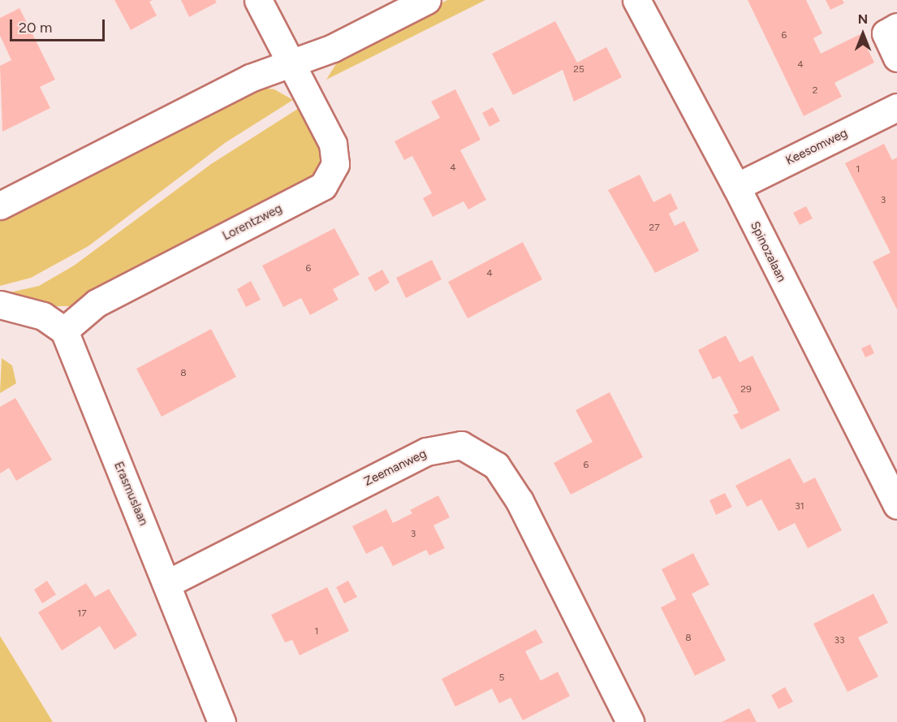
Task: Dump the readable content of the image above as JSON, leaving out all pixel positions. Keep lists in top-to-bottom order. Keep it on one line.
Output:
{"streets":{"street":["Keesomweg","Lorentzweg","Spinozalaan","Zeemanweg","Erasmuslaan"]},"crossings":[["Keesomweg","Spinozalaan"],["Lorentzweg","Erasmuslaan"],["Zeemanweg","Erasmuslaan"]],"house_numbers":["6","4","25","2","4","1","3","27","6","4","8","29","6","31","3","17","1","8","33","5"],"scale_bar":"20 m","north":"top"}
